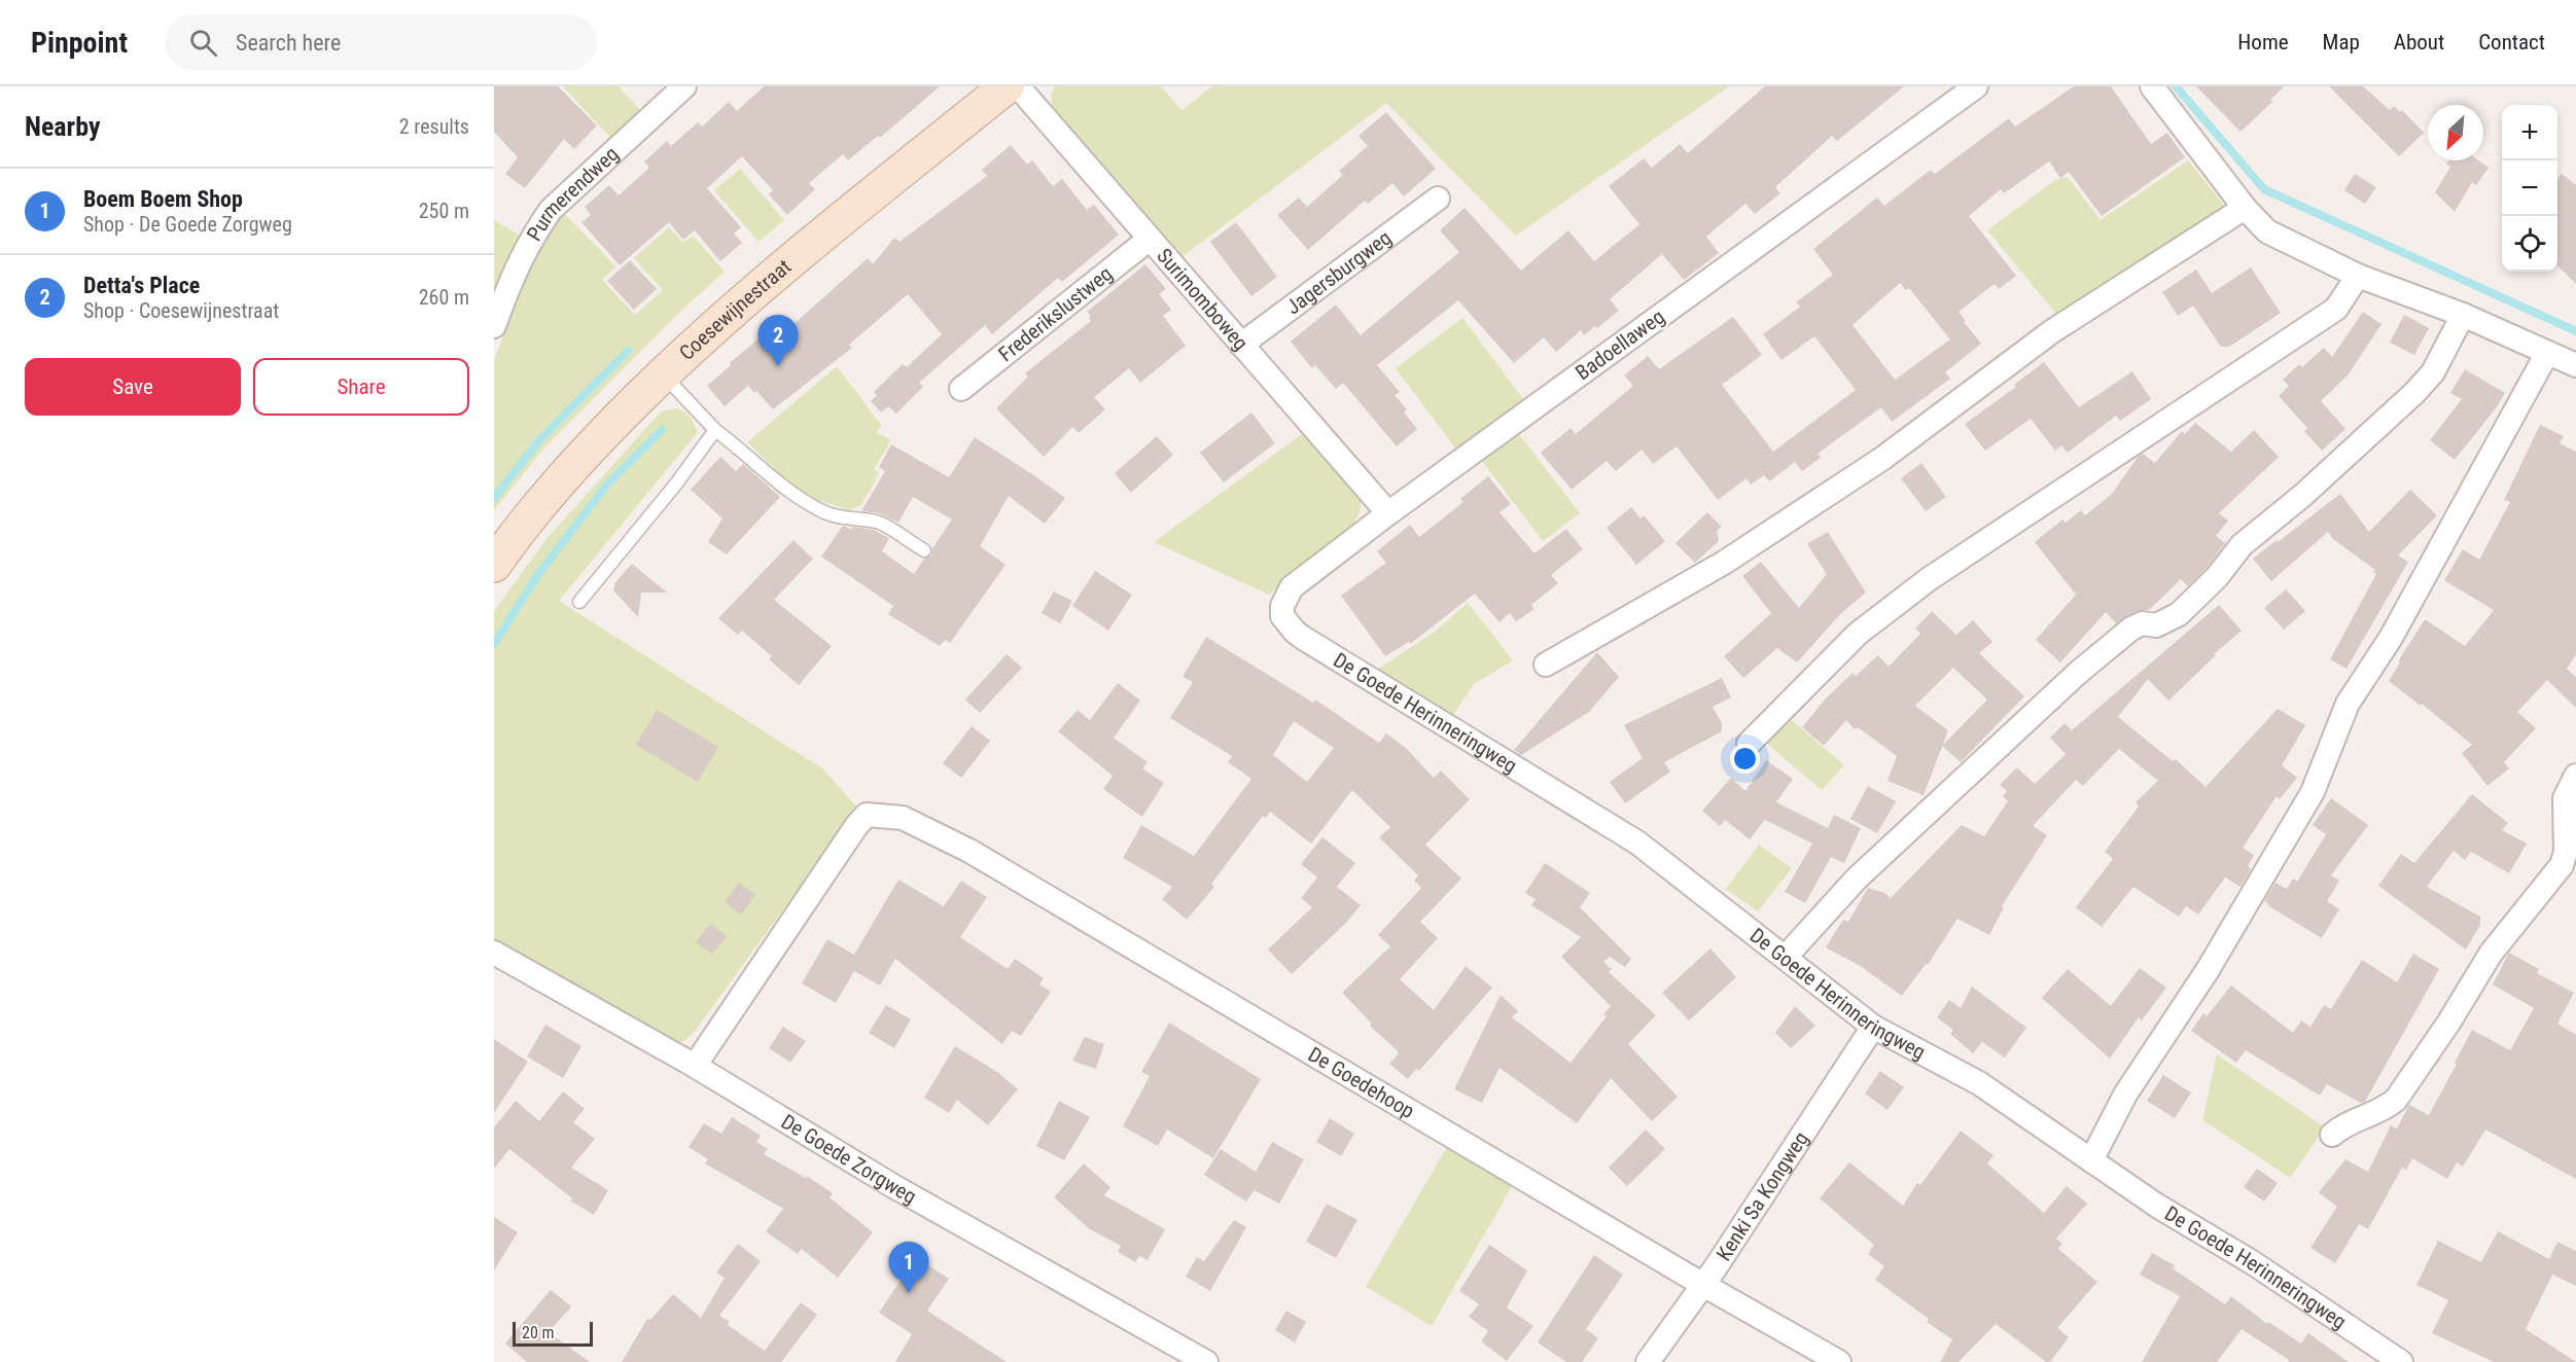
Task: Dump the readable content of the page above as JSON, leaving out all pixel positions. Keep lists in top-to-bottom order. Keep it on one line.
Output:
{"streets":{"main road":["Coesewijnestraat"],"street":["Purmerendweg","Jagersburgweg","Surimomboweg","Frederikslustweg","Badoellaweg","De Goede Herinneringweg","De Goedehoop","De Goede Zorgweg","Kenki Sa Kongweg"]},"crossings":[["Jagersburgweg","Surimomboweg"],["Surimomboweg","Frederikslustweg"],["Surimomboweg","Badoellaweg"],["Badoellaweg","De Goede Herinneringweg"],["De Goede Herinneringweg","Kenki Sa Kongweg"],["De Goedehoop","De Goede Zorgweg"],["De Goedehoop","Kenki Sa Kongweg"]],"scale_bar":"20 m","north":"bottom left","page":{"header":"Pinpoint","search":"Search here","nav":["Home","Map","About","Contact"],"heading":["Nearby","2 results"],"map_buttons":["+","−"],"list":[{"mark":"1","name":"Boem Boem Shop","note":"Shop · De Goede Zorgweg","value":"250 m"},{"mark":"2","name":"Detta's Place","note":"Shop · Coesewijnestraat","value":"260 m"}],"pins":["2","1"],"buttons":["Save","Share"],"scale":"20 m"}}
